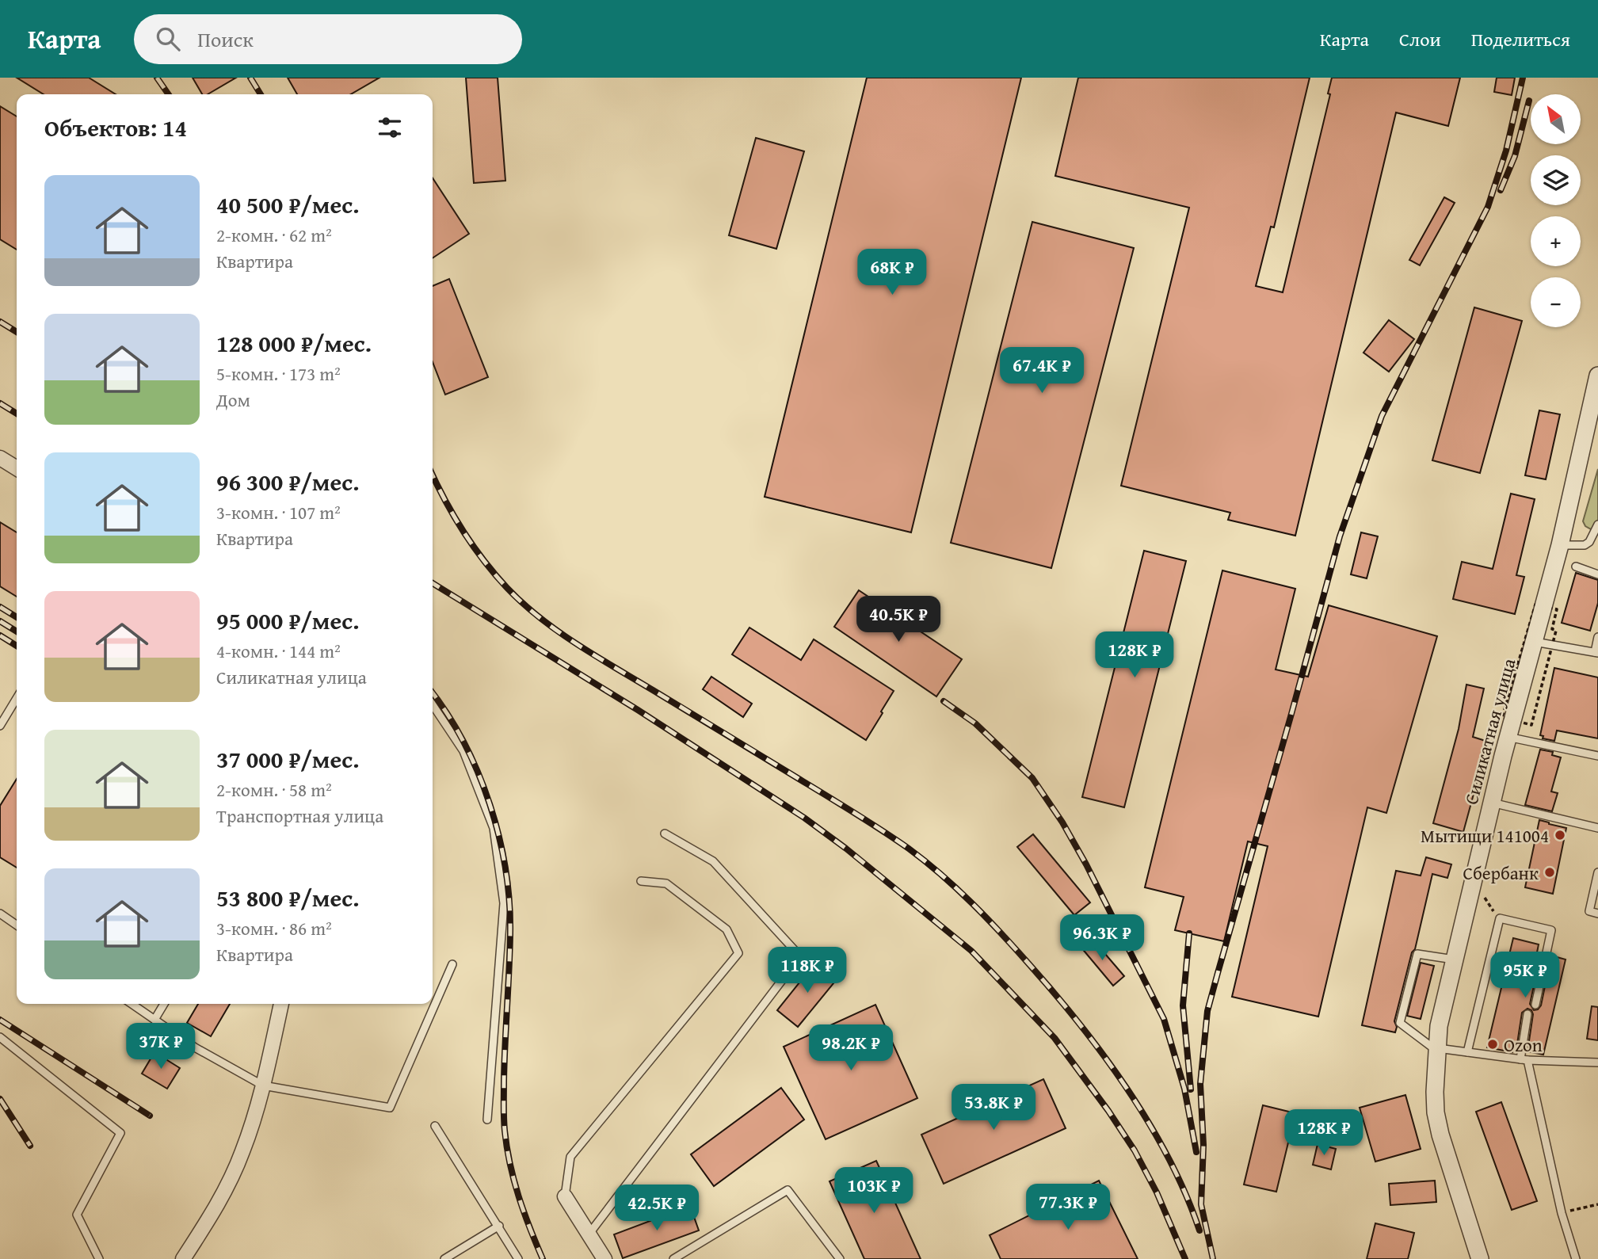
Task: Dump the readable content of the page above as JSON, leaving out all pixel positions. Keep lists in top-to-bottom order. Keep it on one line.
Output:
{"streets":{"street":["Силикатная улица"]},"places":["Мытищи 141004","Сбербанк","Ozon"],"north":"top left","page":{"header":"Карта","search":"Поиск","nav":["Карта","Слои","Поделиться"],"map_buttons":["+","−"],"heading":"Объектов: 14","list":[{"name":"40 500 ₽/мес.","note":"2-комн. · 62 m² · Квартира"},{"name":"128 000 ₽/мес.","note":"5-комн. · 173 m² · Дом"},{"name":"96 300 ₽/мес.","note":"3-комн. · 107 m² · Квартира"},{"name":"95 000 ₽/мес.","note":"4-комн. · 144 m² · Силикатная улица"},{"name":"37 000 ₽/мес.","note":"2-комн. · 58 m² · Транспортная улица"},{"name":"53 800 ₽/мес.","note":"3-комн. · 86 m² · Квартира"}],"price":["68K ₽","67.4K ₽","40.5K ₽","128K ₽","96.3K ₽","118K ₽","95K ₽","37K ₽","98.2K ₽","53.8K ₽","128K ₽","103K ₽","77.3K ₽","42.5K ₽"]}}
